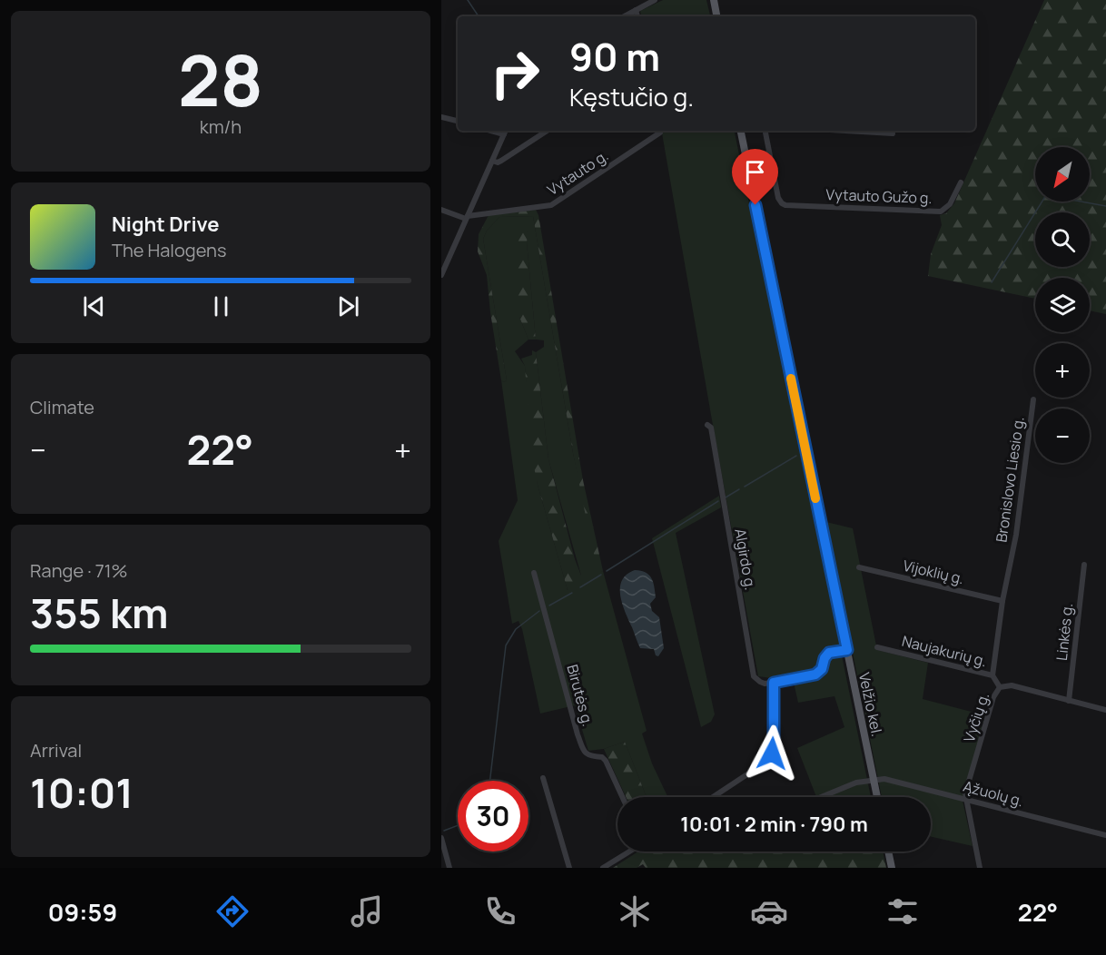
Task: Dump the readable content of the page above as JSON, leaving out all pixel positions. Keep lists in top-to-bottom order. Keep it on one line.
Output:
{"streets":{"main road":["Velžio kel."],"street":["Vytauto g.","Vytauto Gužo g.","Bronislovo Liesio g.","Algirdo g.","Vijoklių g.","Linkės g.","Naujakurių g.","Birutės g.","Vyčių g.","Ąžuolų g."]},"crossings":[["Bronislovo Liesio g.","Vijoklių g."],["Bronislovo Liesio g.","Naujakurių g."],["Linkės g.","Vyčių g."],["Naujakurių g.","Vyčių g."],["Velžio kel.","Ąžuolų g."],["Vyčių g.","Ąžuolų g."]],"north":"bottom left","page":{"tile":[["28","km/h"],"Climate",["Range · 71%","355 km"],["Arrival","10:01"]],"turn":["90 m","Kęstučio g."],"map_buttons":["+","−"],"song":["Night Drive","The Halogens"],"heat":["−","22°","+"],"limit":"30","trip":"10:01 · 2 min · 790 m","tabs":["09:59","22°"]}}
